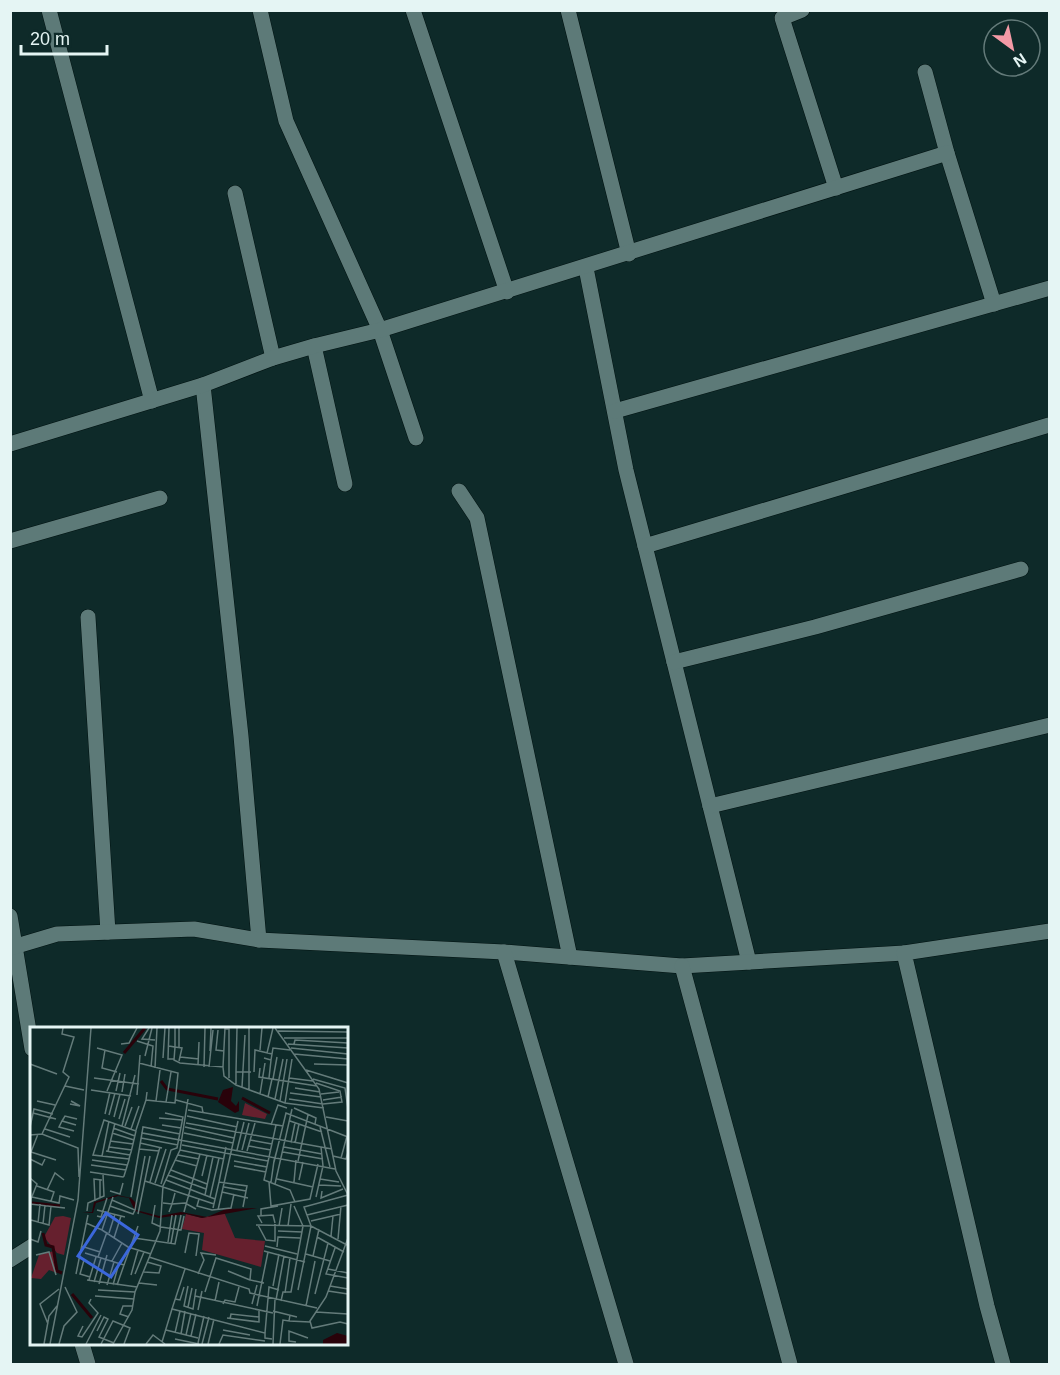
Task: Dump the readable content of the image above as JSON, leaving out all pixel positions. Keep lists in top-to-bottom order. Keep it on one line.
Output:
{"scale_bar":"20 m","north":"bottom right"}
